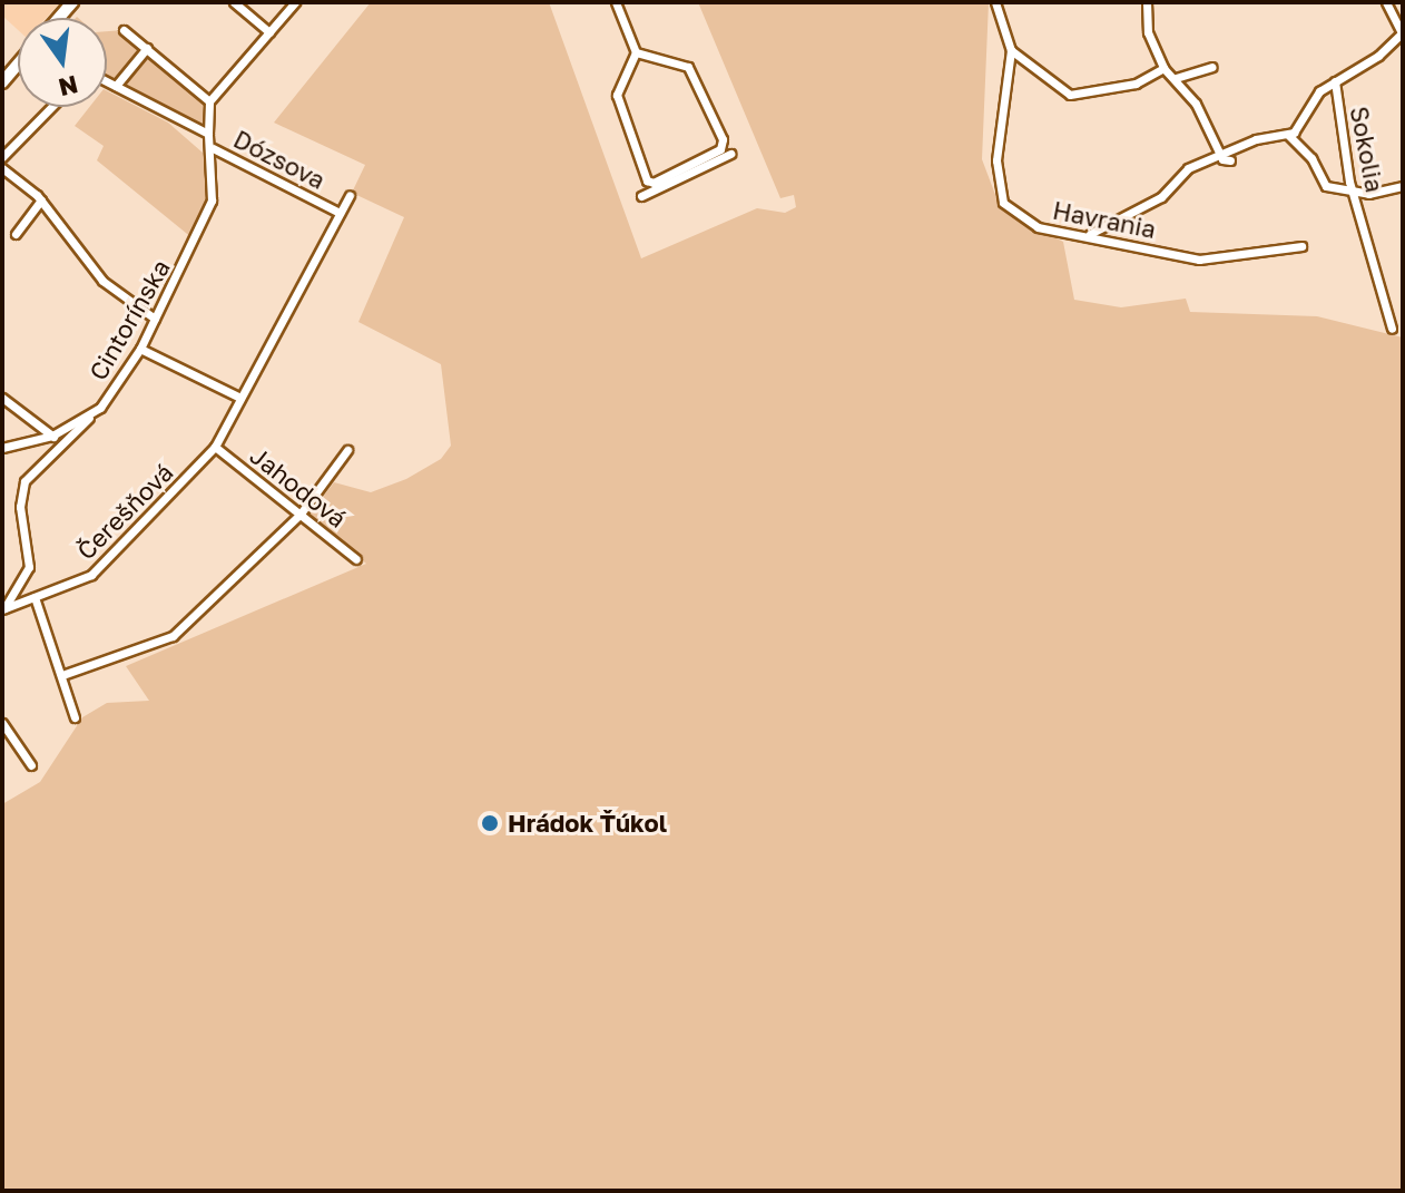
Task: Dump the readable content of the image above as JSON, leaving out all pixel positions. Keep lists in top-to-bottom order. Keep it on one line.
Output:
{"streets":{"street":["Sokolia","Dózsova","Havrania","Cintorínska","Jahodová","Čerešňová"]},"crossings":[["Dózsova","Cintorínska"],["Dózsova","Čerešňová"],["Jahodová","Čerešňová"]],"places":["Hrádok Ťúkol"],"north":"bottom"}
